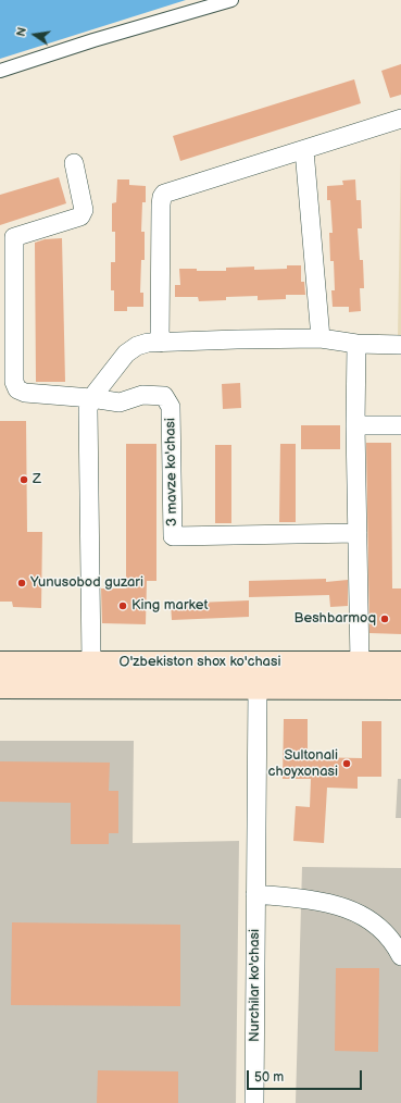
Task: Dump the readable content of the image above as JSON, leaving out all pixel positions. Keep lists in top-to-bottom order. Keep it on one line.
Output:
{"streets":{"main road":["O'zbekiston shox ko'chasi"],"street":["3 mavze ko'chasi","Nurchilar ko'chasi"]},"crossings":[["O'zbekiston shox ko'chasi","Nurchilar ko'chasi"]],"places":["Z","Yunusobod guzari","King market","Beshbarmoq","Sultonali choyxonasi"],"scale_bar":"50 m","north":"left"}
